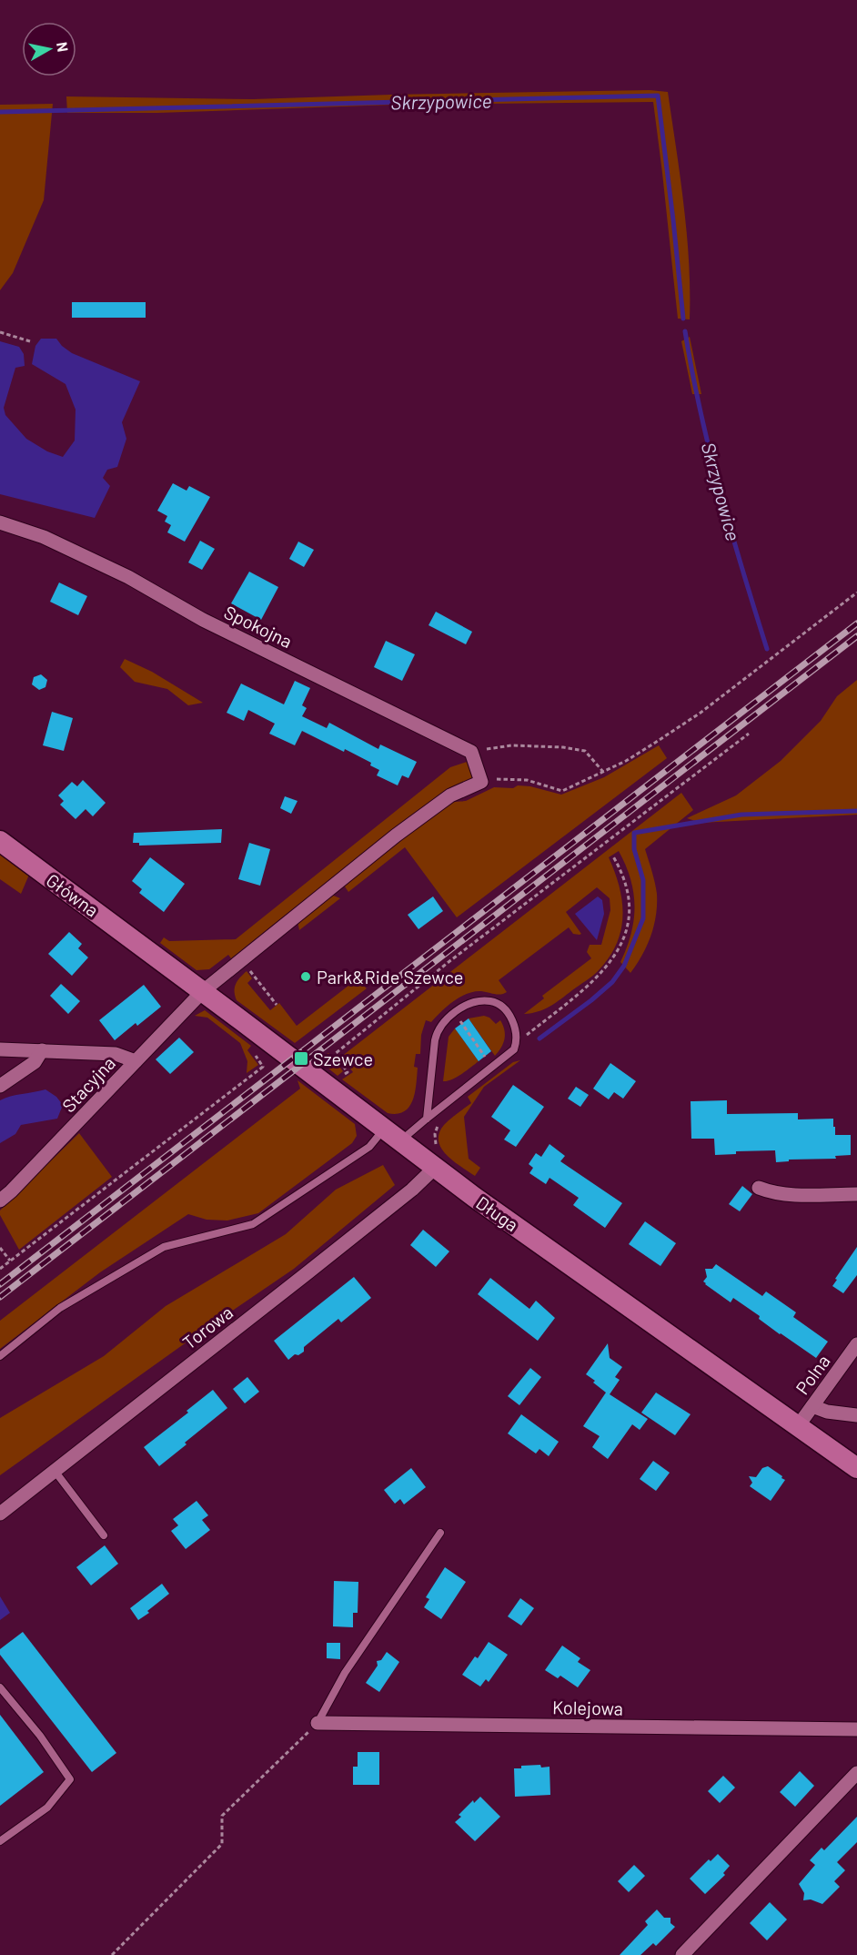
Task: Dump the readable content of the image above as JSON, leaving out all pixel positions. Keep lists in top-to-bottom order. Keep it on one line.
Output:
{"streets":{"street":["Spokojna","Główna","Stacyjna","Długa","Torowa","Polna","Kolejowa"]},"crossings":[["Główna","Długa"],["Stacyjna","Długa"],["Długa","Torowa"],["Długa","Polna"]],"water":["Skrzypowice"],"places":{"other":["Park&Ride Szewce"],"transit":["Szewce"]},"north":"right"}
